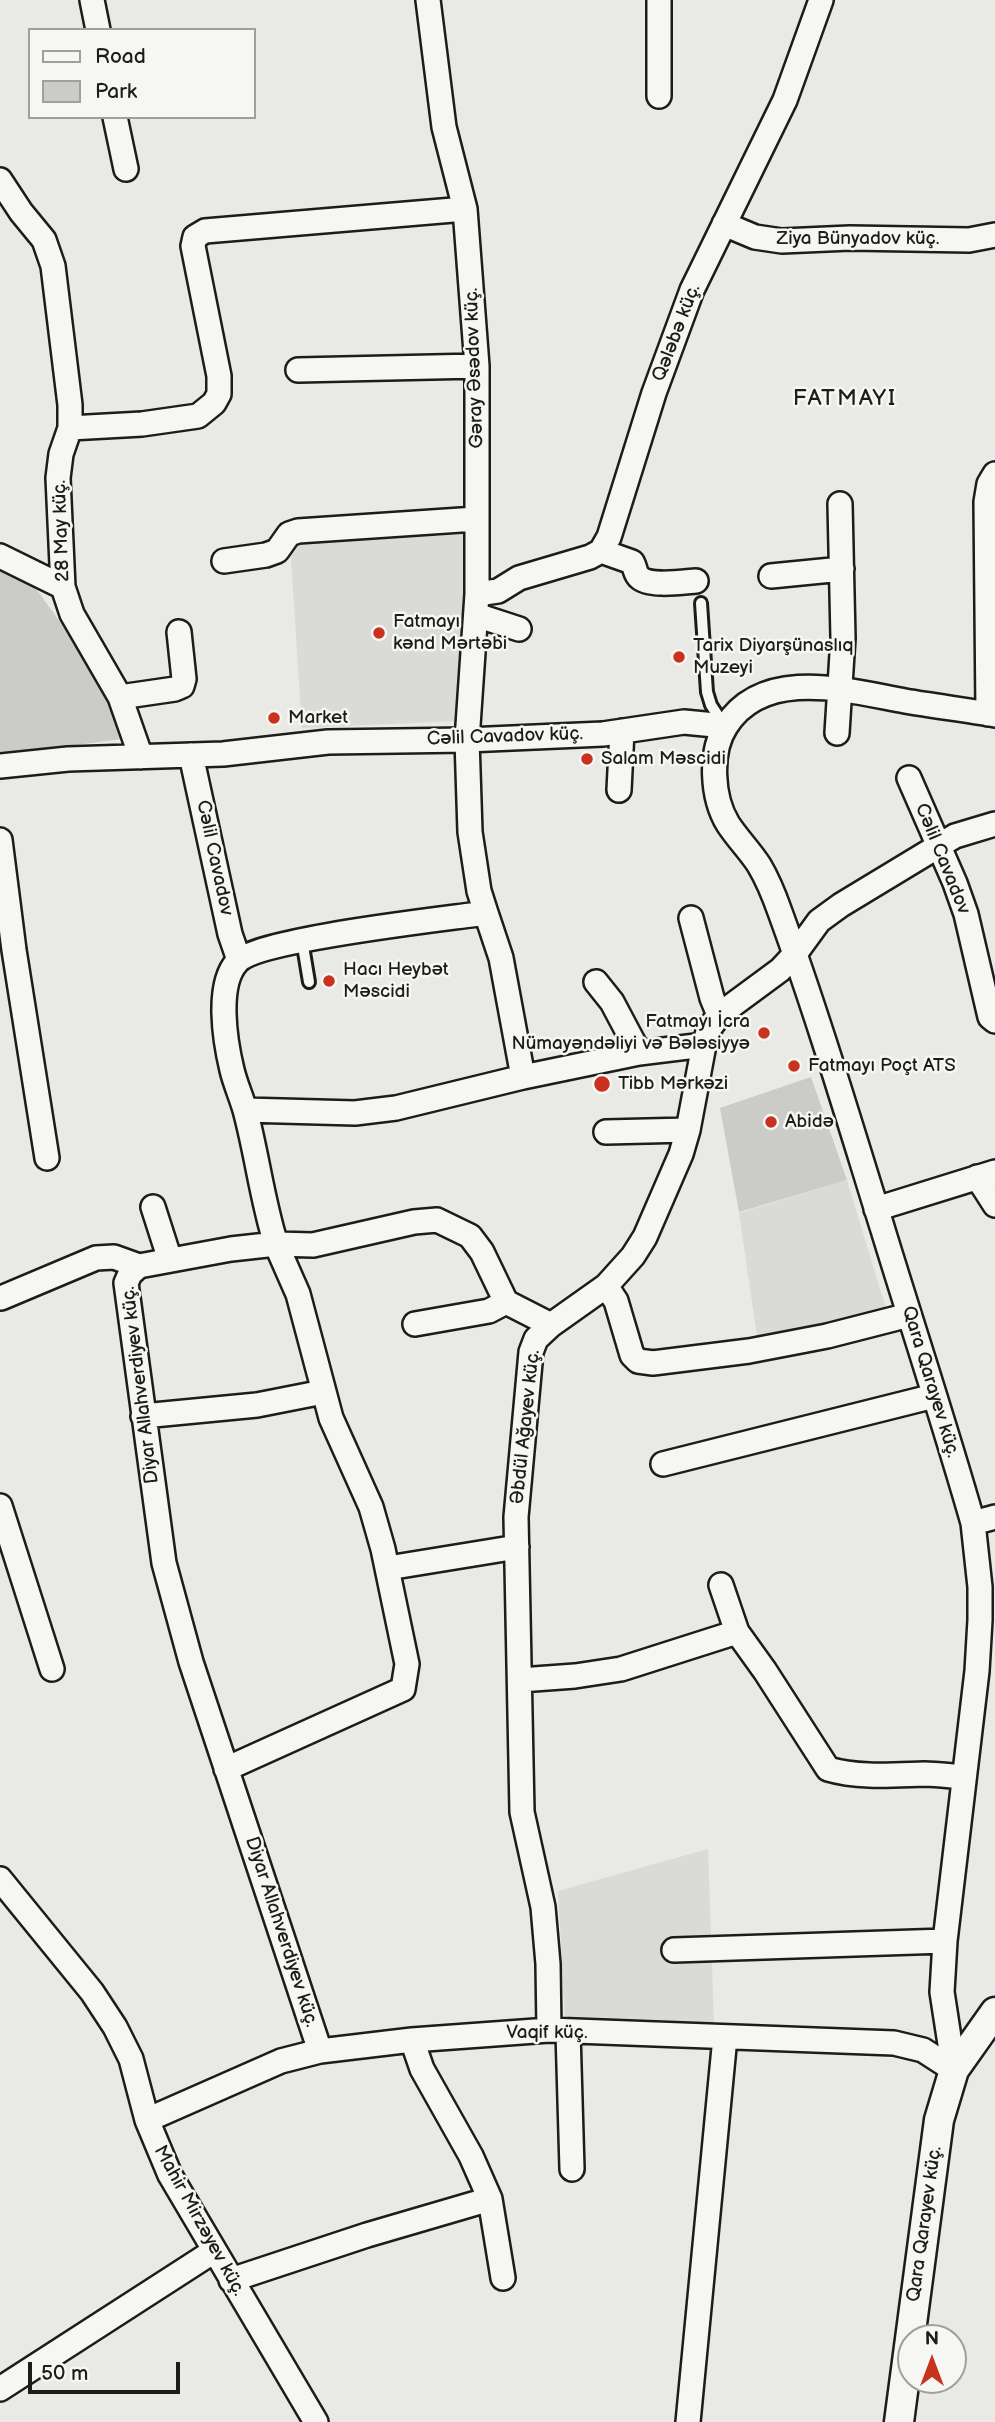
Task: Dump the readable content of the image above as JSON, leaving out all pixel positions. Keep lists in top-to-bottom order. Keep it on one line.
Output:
{"streets":{"street":["Ziya Bünyadov küç.","Qələbə küç.","Gəray Əsədov küç.","28 May küç.","Cəlil Cavadov küç.","Cəlil Cavadov","Qara Qarayev küç.","Diyar Allahverdiyev küç.","Əbdül Ağayev küç.","Vaqif küç.","Mahir Mirzəyev küç."]},"crossings":[["Ziya Bünyadov küç.","Qələbə küç."],["Gəray Əsədov küç.","Cəlil Cavadov küç."],["28 May küç.","Cəlil Cavadov küç."],["Cəlil Cavadov küç.","Cəlil Cavadov"],["Cəlil Cavadov küç.","Qara Qarayev küç."],["Cəlil Cavadov","Əbdül Ağayev küç."],["Qara Qarayev küç.","Əbdül Ağayev küç."],["Qara Qarayev küç.","Vaqif küç."],["Diyar Allahverdiyev küç.","Vaqif küç."],["Əbdül Ağayev küç.","Vaqif küç."],["Vaqif küç.","Mahir Mirzəyev küç."]],"districts":["FATMAYI"],"places":["Fatmayı kənd Mərtəbi","Tarix Diyarşünaslıq Muzeyi","Market","Salam Məscidi","Hacı Heybət Məscidi","Fatmayı İcra Nümayəndəliyi və Bələsiyyə","Fatmayı Poçt ATS","Tibb Mərkəzi","Abidə"],"legend":["Road","Park"],"scale_bar":"50 m","north":"top"}
